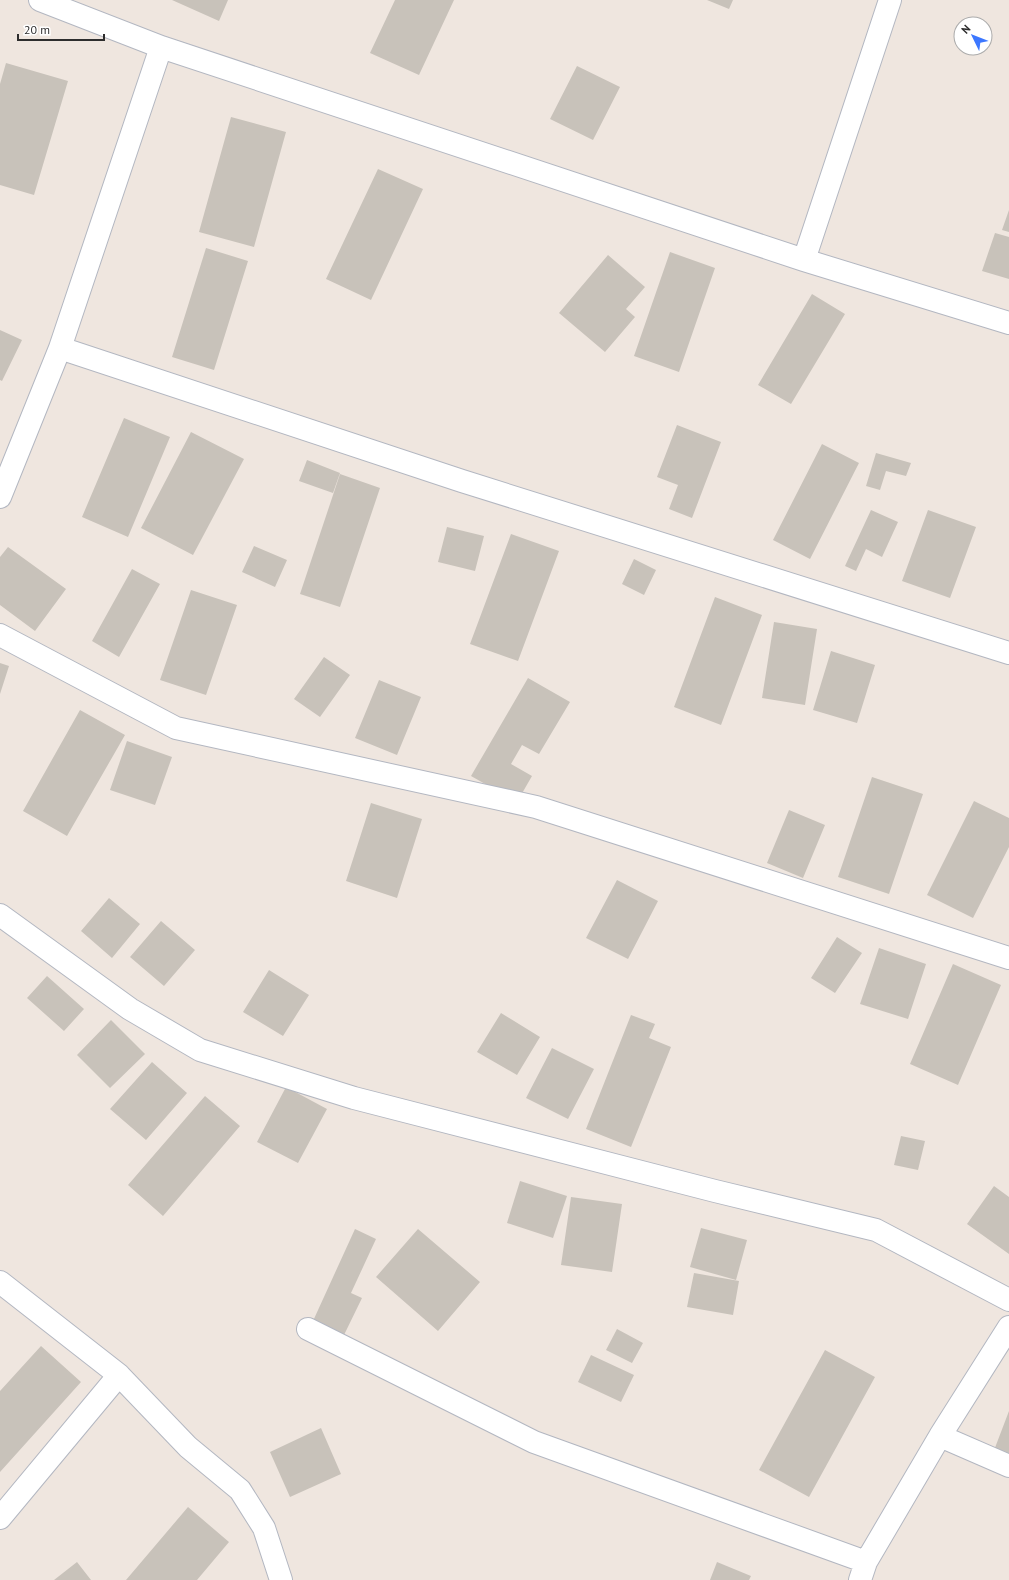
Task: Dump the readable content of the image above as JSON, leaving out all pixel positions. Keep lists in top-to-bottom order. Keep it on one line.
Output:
{"scale_bar":"20 m","north":"top left"}
